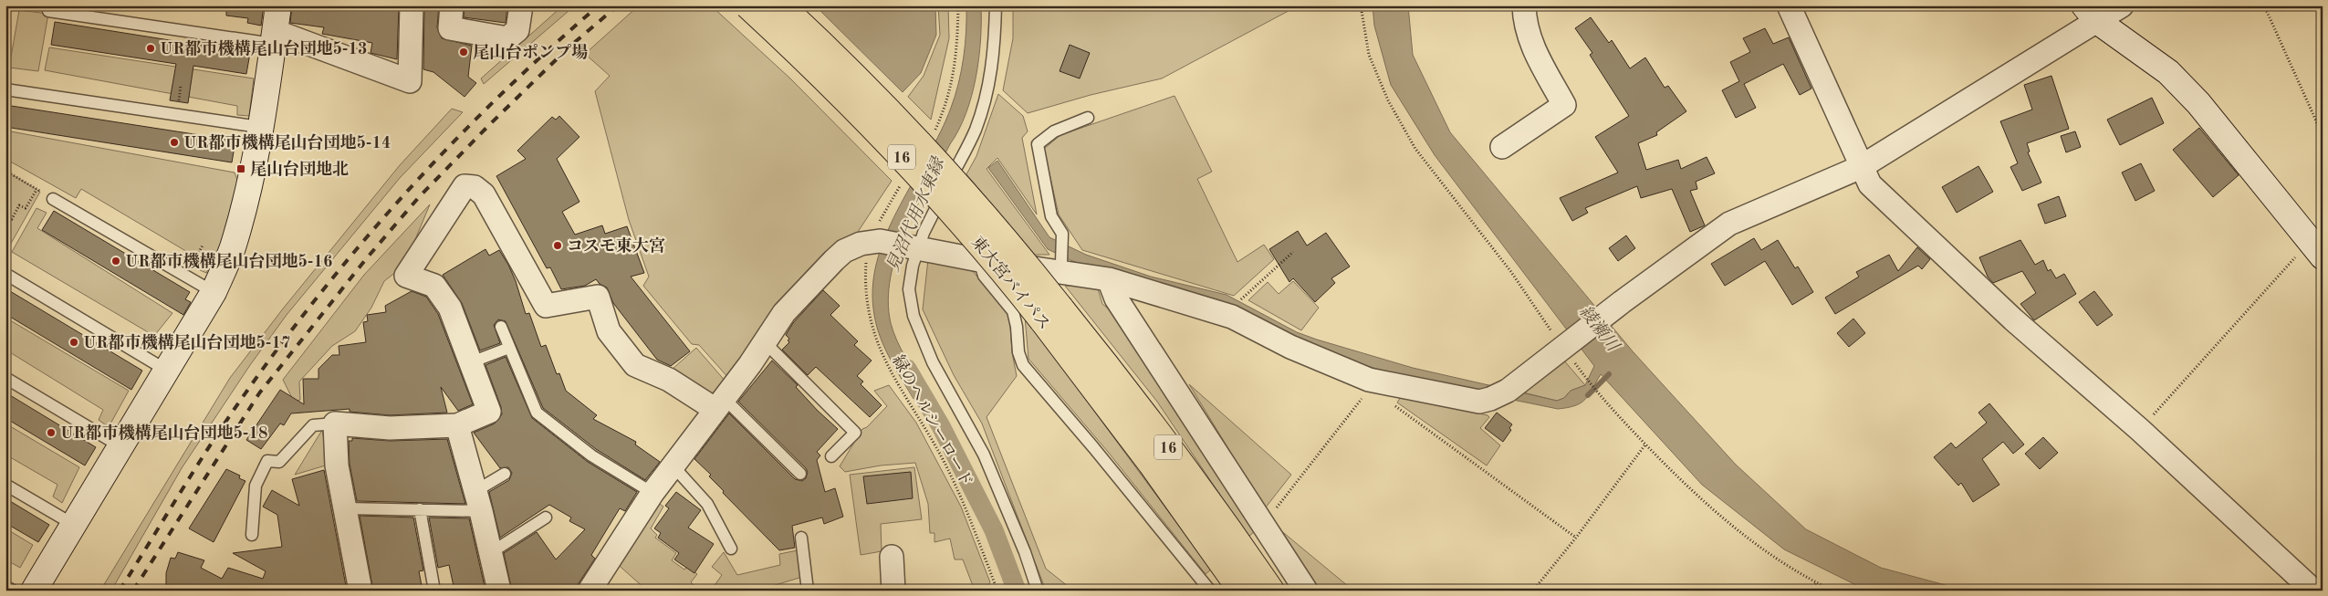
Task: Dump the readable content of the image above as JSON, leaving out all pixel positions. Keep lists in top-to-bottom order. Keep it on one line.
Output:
{"streets":{"highway":["16","東大宮バイパス"],"path":["緑のヘルシーロード"]},"water":["見沼代用水東縁","綾瀬川"],"places":{"other":["UR都市機構尾山台団地5-13","尾山台ポンプ場","UR都市機構尾山台団地5-14","コスモ東大宮","UR都市機構尾山台団地5-16","UR都市機構尾山台団地5-17","UR都市機構尾山台団地5-18"],"transit":["尾山台団地北"]}}
